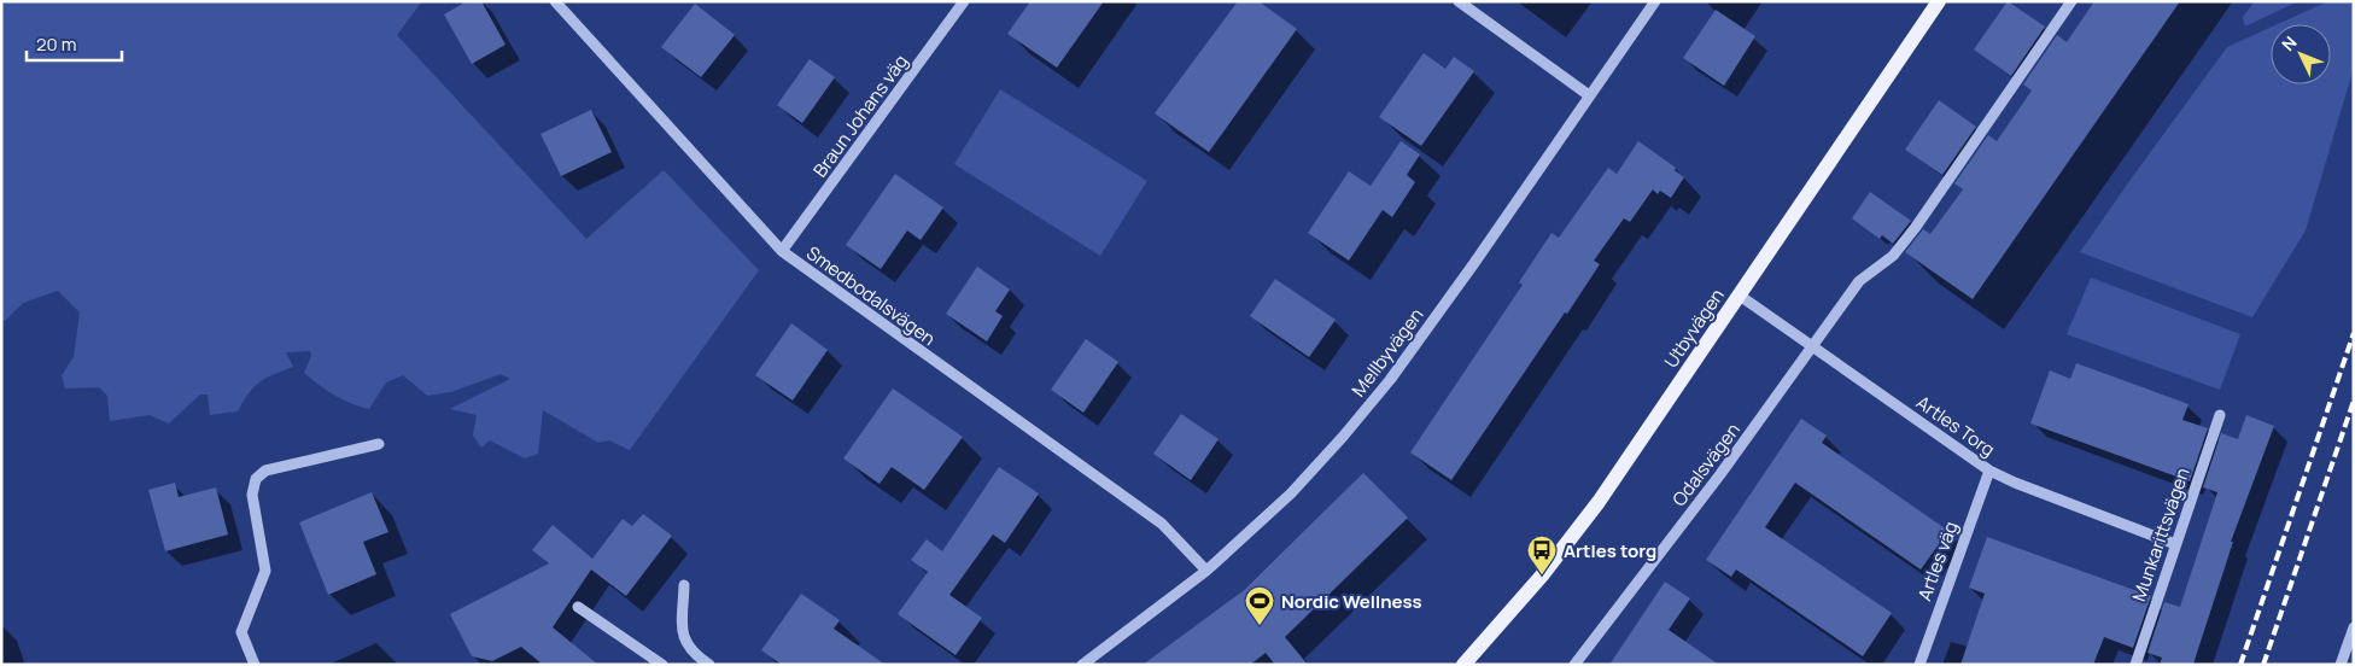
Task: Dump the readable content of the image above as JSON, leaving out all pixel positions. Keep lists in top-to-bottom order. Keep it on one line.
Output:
{"streets":{"main road":["Utbyvägen"],"street":["Braun Johans väg","Smedbodalsvägen","Mellbyvägen","Artles Torg","Odalsvägen","Munkarittsvägen","Artles väg"]},"crossings":[["Braun Johans väg","Smedbodalsvägen"],["Smedbodalsvägen","Mellbyvägen"],["Utbyvägen","Artles Torg"],["Artles Torg","Odalsvägen"],["Artles Torg","Munkarittsvägen"],["Artles Torg","Artles väg"]],"places":{"bus stop":["Artles torg"],"sports":["Nordic Wellness"]},"scale_bar":"20 m","north":"top left"}
